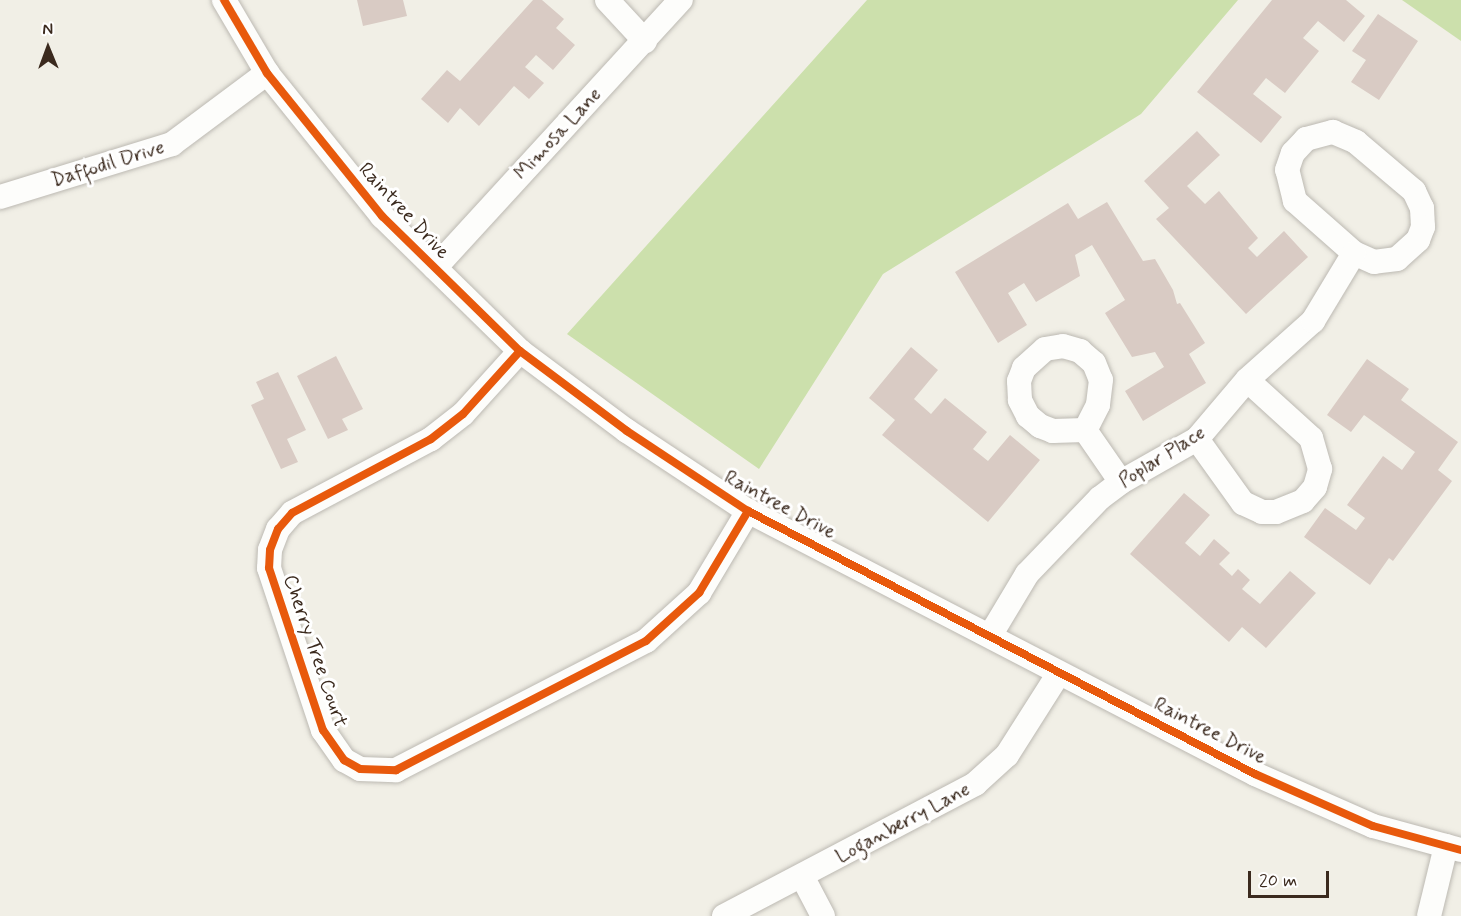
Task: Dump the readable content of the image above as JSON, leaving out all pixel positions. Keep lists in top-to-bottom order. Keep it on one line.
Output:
{"streets":{"street":["Mimosa Lane","Daffodil Drive","Raintree Drive","Poplar Place","Cherry Tree Court","Loganberry Lane"]},"crossings":[["Mimosa Lane","Raintree Drive"],["Daffodil Drive","Raintree Drive"],["Raintree Drive","Poplar Place"],["Raintree Drive","Cherry Tree Court"],["Raintree Drive","Loganberry Lane"]],"scale_bar":"20 m","north":"top"}
